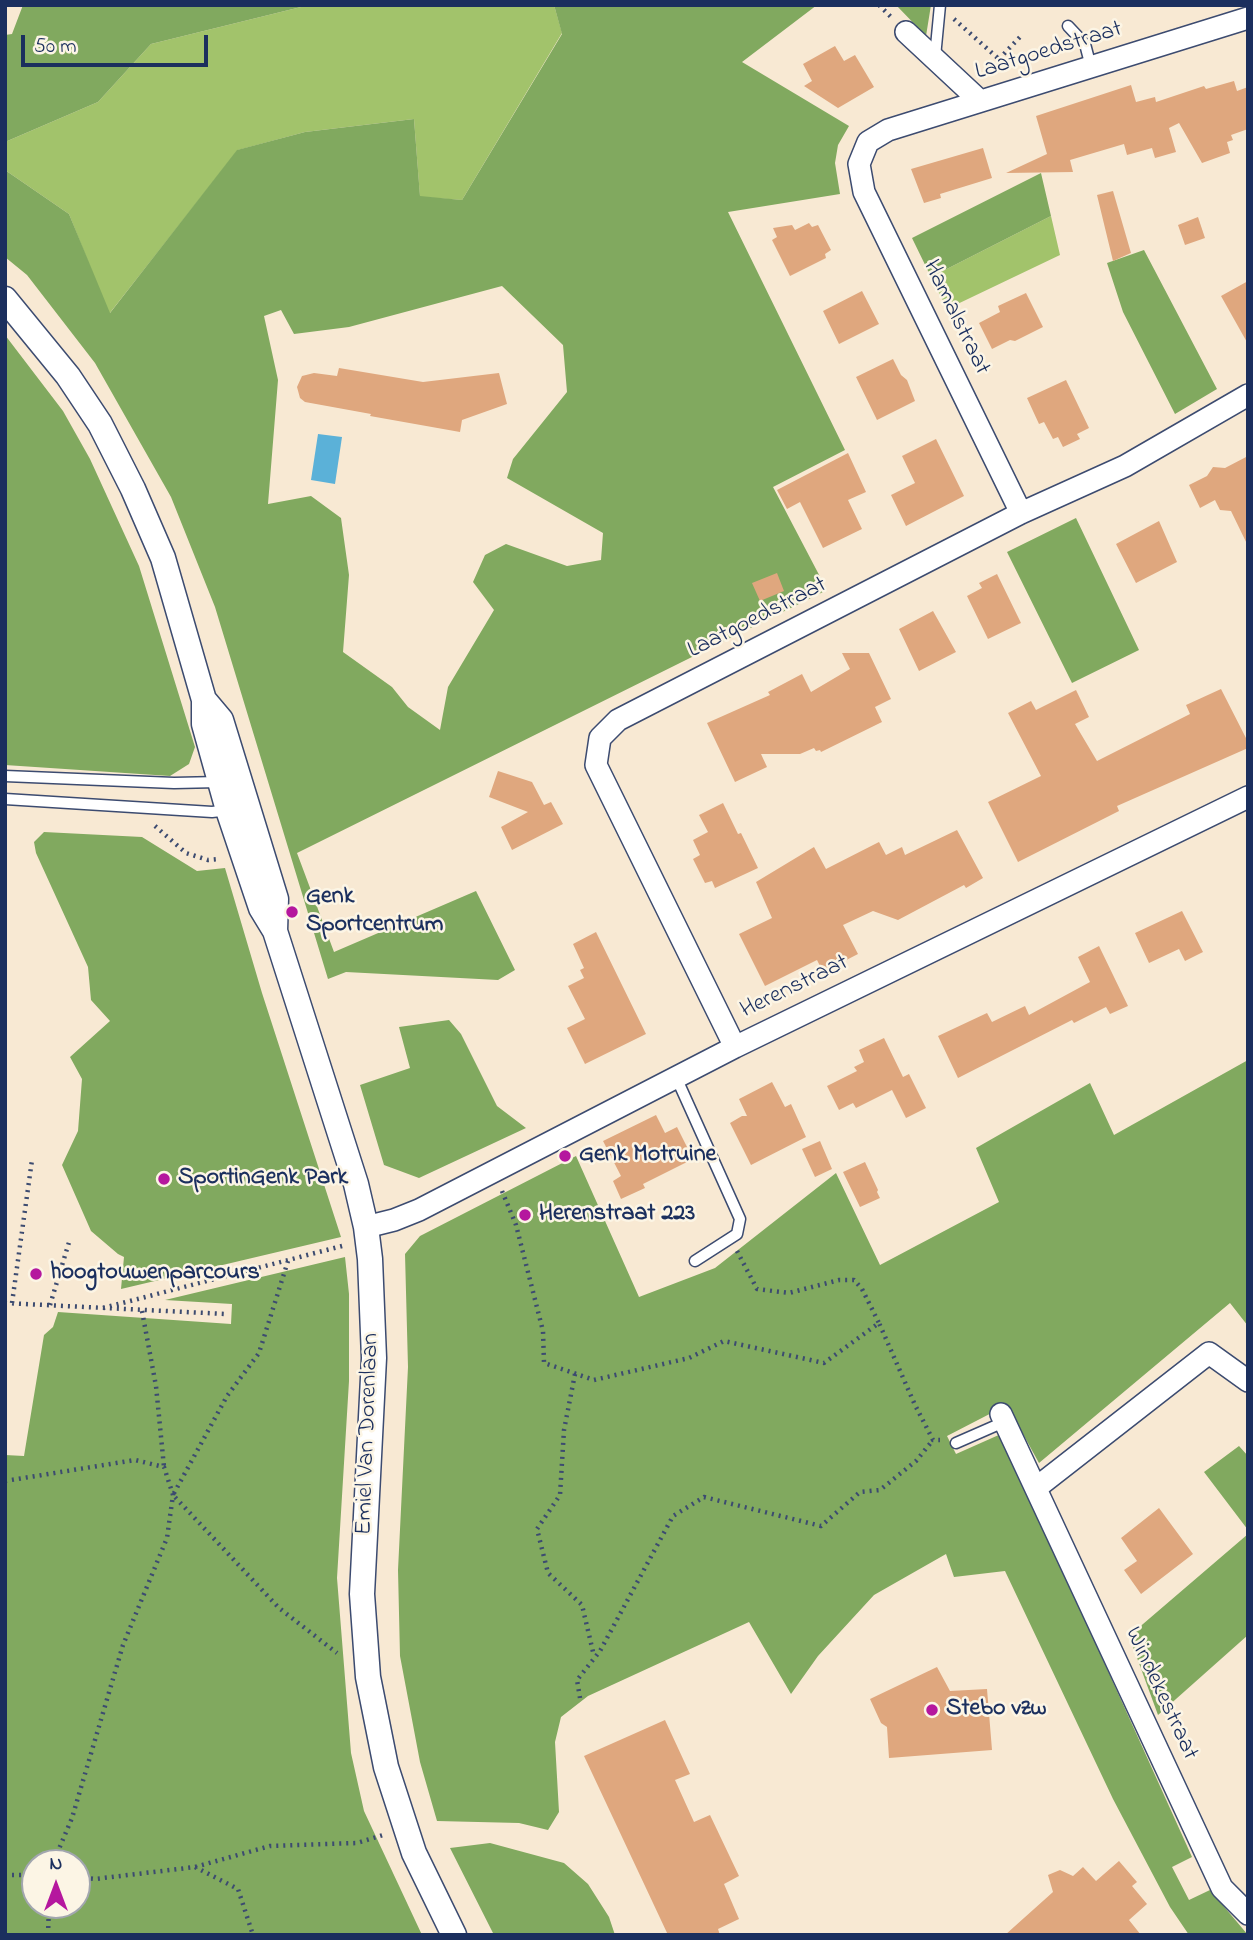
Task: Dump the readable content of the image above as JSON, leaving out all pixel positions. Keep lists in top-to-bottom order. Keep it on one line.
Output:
{"streets":{"street":["Laatgoedstraat","Hamalstraat","Herenstraat","Emiel Van Dorenlaan","Windekestraat"]},"crossings":[["Laatgoedstraat","Hamalstraat"],["Laatgoedstraat","Herenstraat"],["Herenstraat","Emiel Van Dorenlaan"]],"places":["Genk Sportcentrum","Genk Motruine","SportinGenk Park","Herenstraat 223","hoogtouwenparcours","Stebo vzw"],"scale_bar":"50 m","north":"top"}
